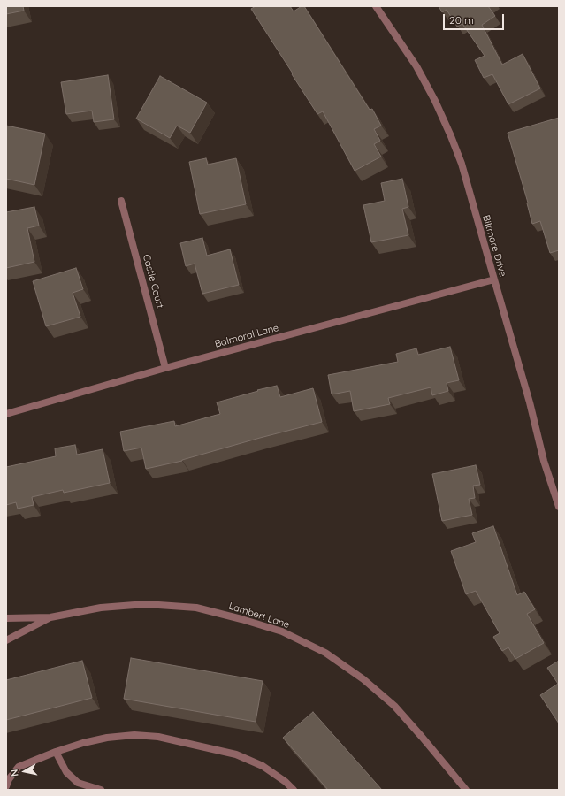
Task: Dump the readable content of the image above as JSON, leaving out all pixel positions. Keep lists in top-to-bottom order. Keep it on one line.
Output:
{"streets":{"street":["Biltmore Drive","Castle Court","Balmoral Lane","Lambert Lane"]},"crossings":[["Biltmore Drive","Balmoral Lane"],["Castle Court","Balmoral Lane"]],"scale_bar":"20 m","north":"left"}
